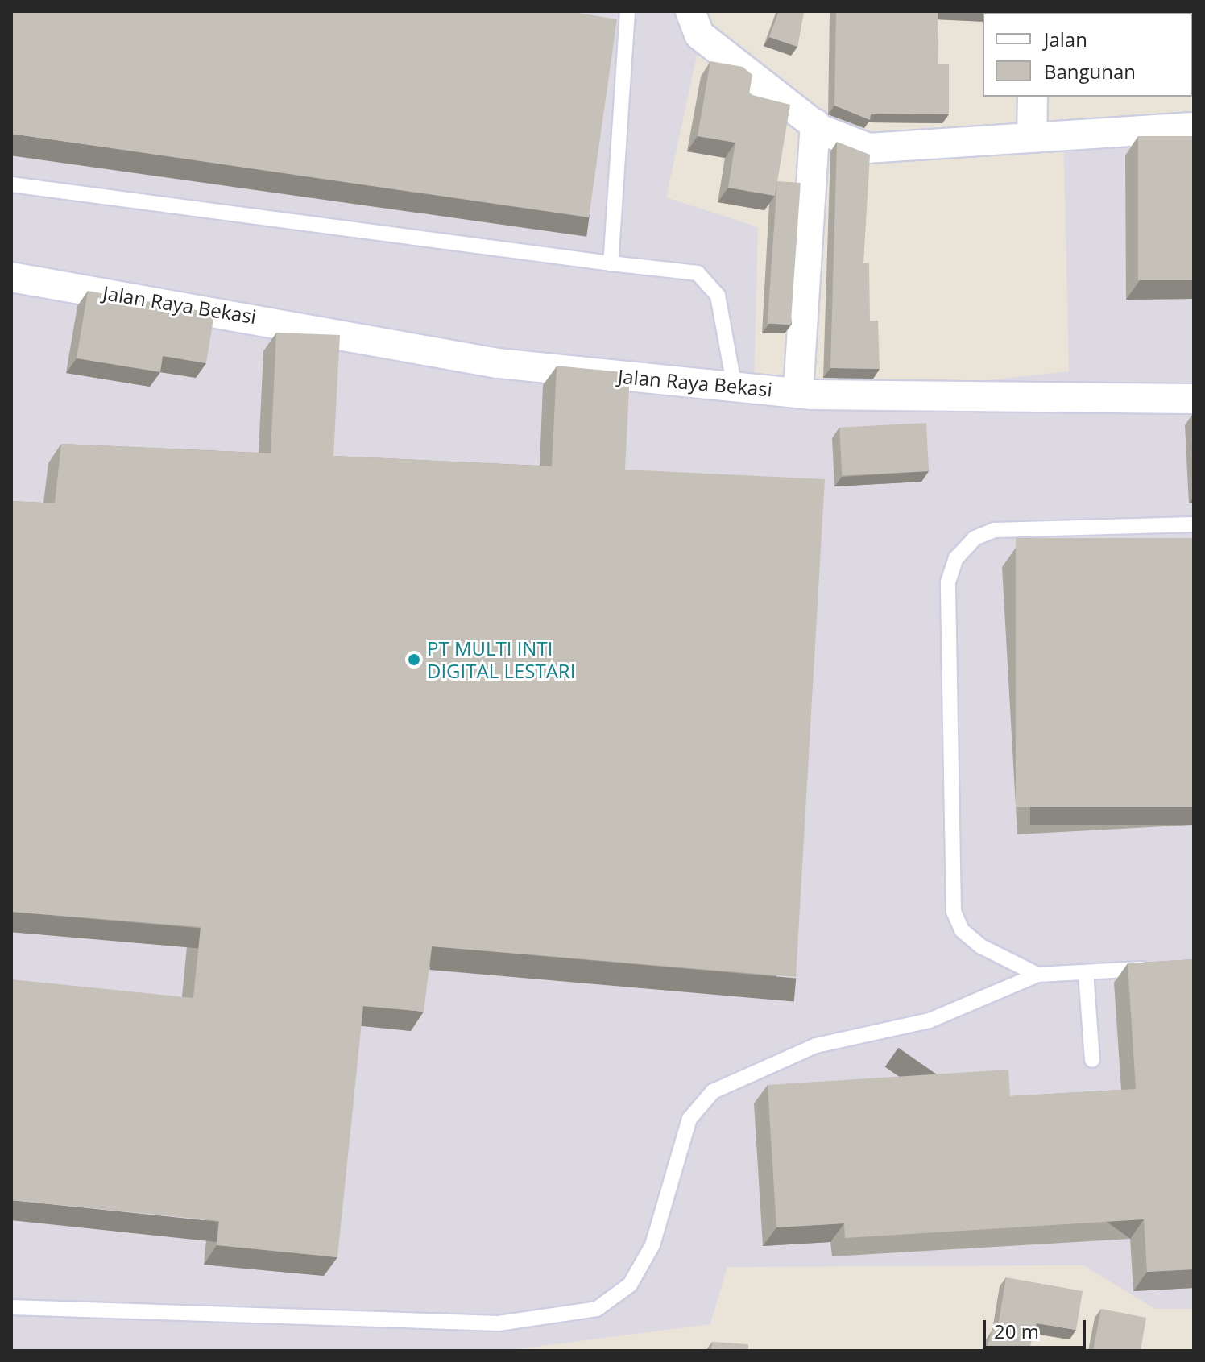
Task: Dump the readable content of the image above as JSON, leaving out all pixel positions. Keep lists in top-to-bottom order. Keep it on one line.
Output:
{"streets":{"street":["Jalan Raya Bekasi"]},"places":["PT MULTI INTI DIGITAL LESTARI"],"legend":["Jalan","Bangunan"],"scale_bar":"20 m"}
